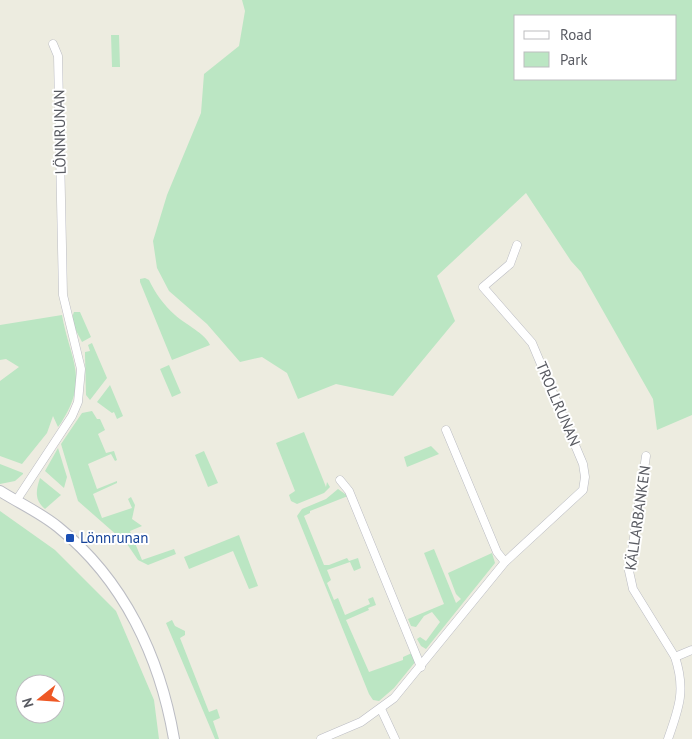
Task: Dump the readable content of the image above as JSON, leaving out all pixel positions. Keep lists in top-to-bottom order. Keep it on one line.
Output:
{"streets":{"street":["LÖNNRUNAN","TROLLRUNAN","KÄLLARBANKEN"]},"places":{"transit":["Lönnrunan"]},"legend":["Road","Park"],"north":"left"}
